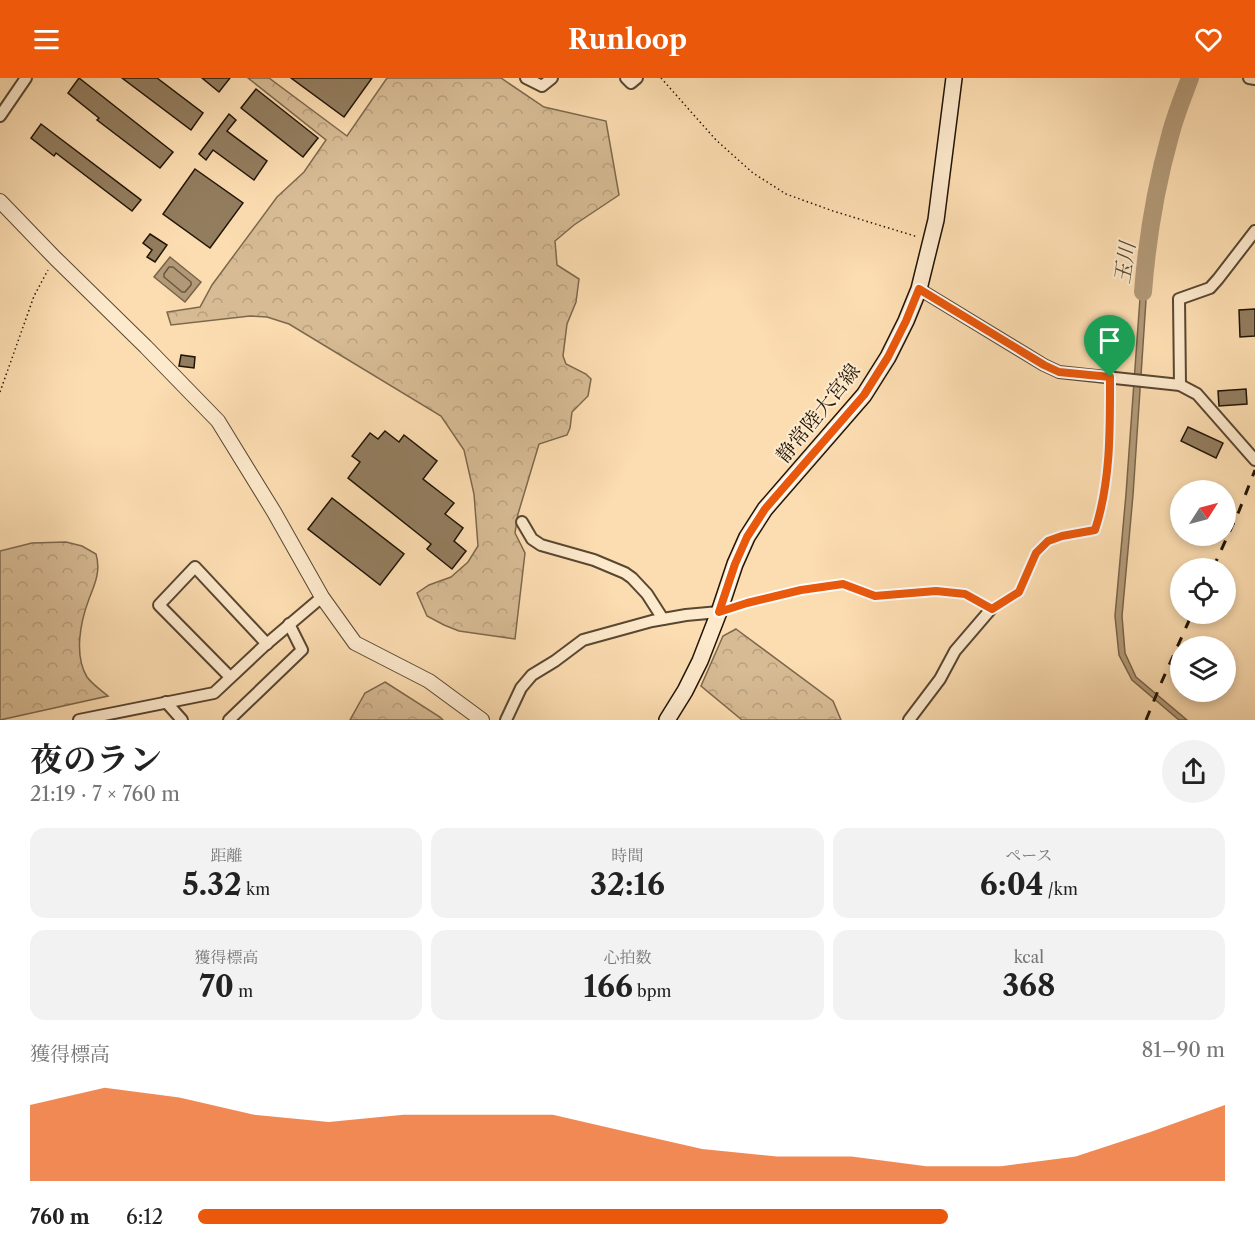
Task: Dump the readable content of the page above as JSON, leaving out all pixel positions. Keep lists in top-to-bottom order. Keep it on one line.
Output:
{"streets":{"main road":["静常陸大宮線"]},"water":["玉川"],"north":"top right","page":{"header":"Runloop","heading":["夜のラン","21:19 · 7 × 760 m"],"stats":[["距離","5.32 km"],["時間","32:16"],["ペース","6:04 /km"],["獲得標高","70 m"],["心拍数","166 bpm"],["kcal","368"]],"chart":["獲得標高","81–90 m"],"list":[{"name":"760 m","note":"6:12"}]}}
